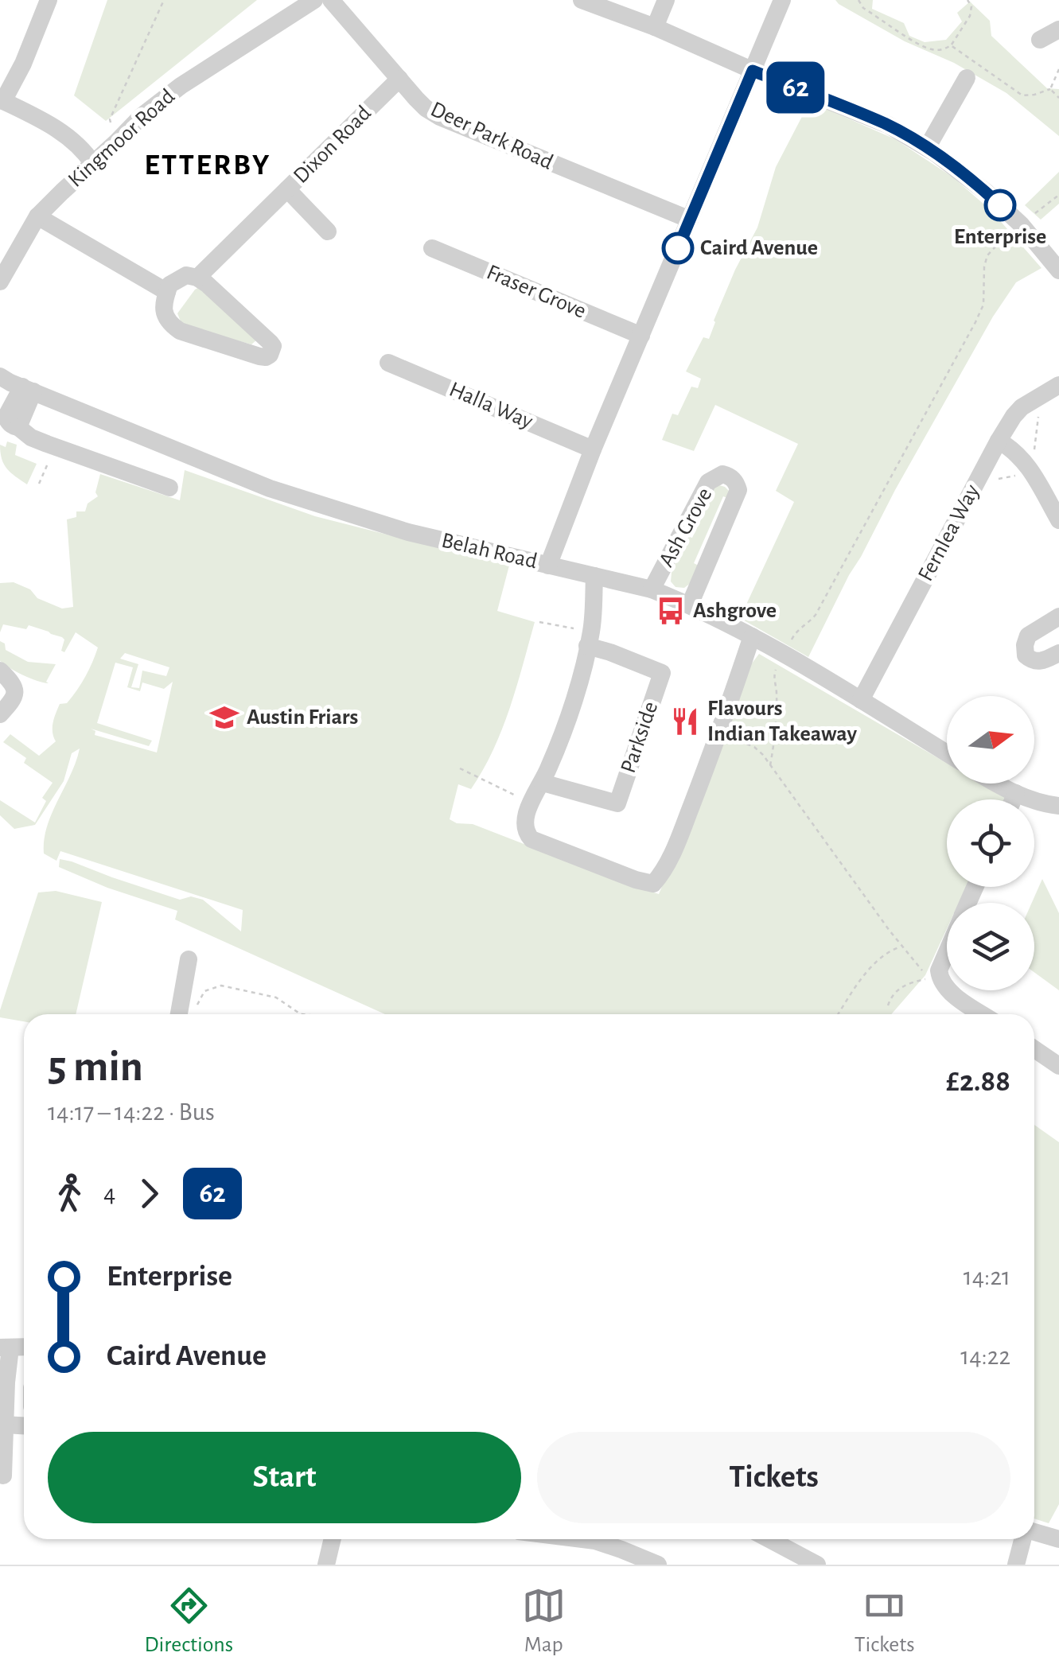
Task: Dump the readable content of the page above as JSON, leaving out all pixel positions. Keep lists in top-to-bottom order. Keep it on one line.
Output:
{"streets":{"street":["Deer Park Road","Kingmoor Road","Dixon Road","Fraser Grove","Halla Way","Ash Grove","Fernlea Way","Belah Road","Parkside"]},"crossings":[["Deer Park Road","Dixon Road"],["Ash Grove","Belah Road"],["Fernlea Way","Belah Road"]],"districts":["ETTERBY"],"places":{"other":["Enterprise","Caird Avenue"],"bus stop":["Ashgrove"],"school or university":["Austin Friars"],"restaurant":["Flavours Indian Takeaway"]},"lines":["bus line 62"],"north":"right","page":{"on_map":"62","heading":["5 min","14:17 – 14:22 · Bus","£2.88"],"legs":["4","62"],"list":[{"name":"Enterprise","value":"14:21"},{"name":"Caird Avenue","value":"14:22"}],"buttons":["Start","Tickets"],"tabs":["Directions","Map","Tickets"]}}
